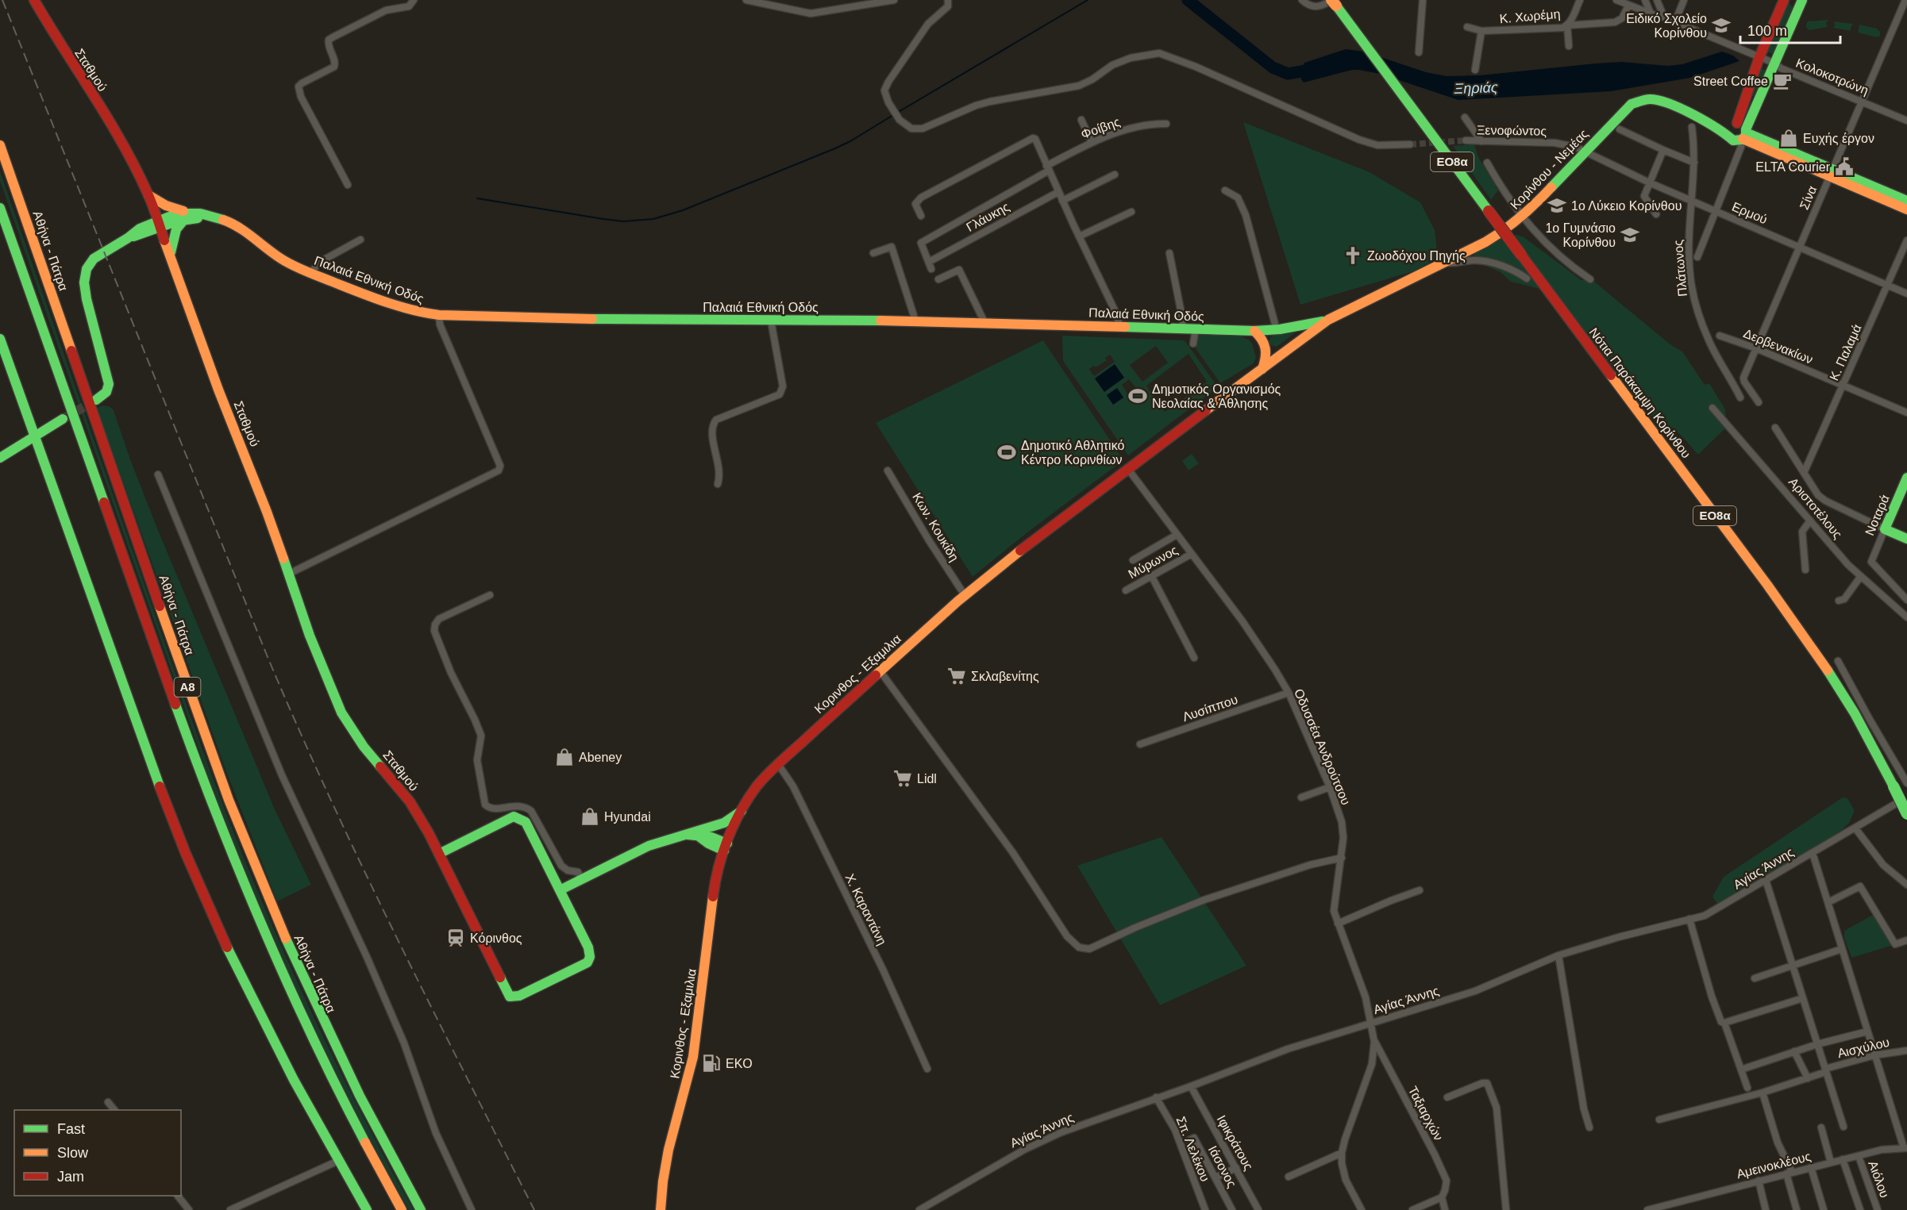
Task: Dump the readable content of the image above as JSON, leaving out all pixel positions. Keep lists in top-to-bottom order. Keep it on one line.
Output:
{"streets":{"main road":["Σταθμού","ΕΟ8α","Κορίνθου - Νεμέας","Αθήνα - Πάτρα","Παλαιά Εθνική Οδός","Νότια Παράκαμψη Κορίνθου","Νοταρά","Κορινθος - Εξαμιλια","Α8"],"street":["Κ. Χωρέμη","Κολοκοτρώνη","Φοίβης","Ξενοφώντος","Σίνα","Ερμού","Γλάυκης","Πλάτωνος","Δερβενακίων","Κ. Παλαμά","Αριστοτέλους","Κων. Κουκίδη","Μύρωνος","Λυσίππου","Οδυσσέα Ανδρούτσου","Αγίας Άννης","Χ. Καραντάνη","Αισχύλου","Ταξιαρχών","Ιφικράτους","Σπ. Λελέκου","Αμεινοκλέους","Ιάσονος","Αιόλου"]},"crossings":[["Σταθμού","Παλαιά Εθνική Οδός"],["Κολοκοτρώνη","Σίνα"],["Φοίβης","Γλάυκης"],["Ξενοφώντος","Κορίνθου - Νεμέας"],["Ξενοφώντος","Ερμού"],["Κορίνθου - Νεμέας","Σίνα"],["Κορίνθου - Νεμέας","Ερμού"],["Κορίνθου - Νεμέας","Παλαιά Εθνική Οδός"],["Κορίνθου - Νεμέας","Κορινθος - Εξαμιλια"],["Σίνα","Ερμού"],["Σίνα","Δερβενακίων"],["Ερμού","Πλάτωνος"],["Ερμού","Κ. Παλαμά"],["Παλαιά Εθνική Οδός","Κορινθος - Εξαμιλια"],["Δερβενακίων","Κ. Παλαμά"],["Κων. Κουκίδη","Κορινθος - Εξαμιλια"],["Μύρωνος","Οδυσσέα Ανδρούτσου"],["Κορινθος - Εξαμιλια","Οδυσσέα Ανδρούτσου"],["Κορινθος - Εξαμιλια","Χ. Καραντάνη"],["Λυσίππου","Οδυσσέα Ανδρούτσου"],["Οδυσσέα Ανδρούτσου","Αγίας Άννης"],["Οδυσσέα Ανδρούτσου","Ταξιαρχών"],["Αγίας Άννης","Ιφικράτους"],["Αγίας Άννης","Σπ. Λελέκου"],["Αμεινοκλέους","Αιόλου"]],"water":["Ξηριάς"],"places":{"school or university":["Ειδικό Σχολείο Κορίνθου","1ο Λύκειο Κορίνθου","1ο Γυμνάσιο Κορίνθου"],"cafe":["Street Coffee"],"shop":["Ευχής έργον","Abeney","Hyundai"],"public building":["ELTA Courier"],"church":["Ζωοδόχου Πηγής"],"sports":["Δημοτικός Οργανισμός Νεολαίας & Άθλησης","Δημοτικό Αθλητικό Κέντρο Κορινθίων"],"supermarket":["Σκλαβενίτης","Lidl"],"station":["Κόρινθος"],"fuel station":["EKO"]},"legend":["Fast","Slow","Jam"],"scale_bar":"100 m"}
